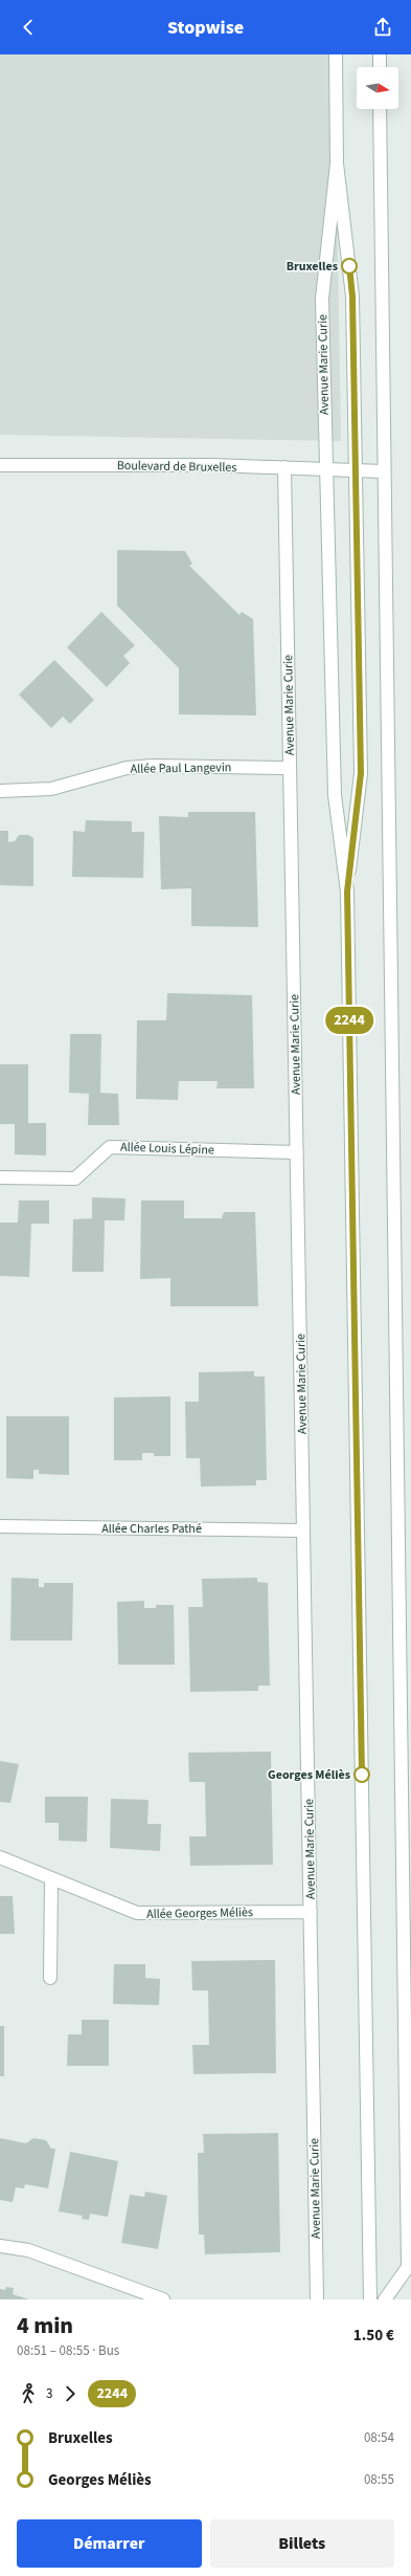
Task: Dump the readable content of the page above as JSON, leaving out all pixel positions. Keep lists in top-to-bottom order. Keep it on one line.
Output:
{"streets":{"street":["Avenue Marie Curie","Boulevard de Bruxelles","Allée Paul Langevin","Allée Louis Lépine","Allée Charles Pathé","Allée Georges Méliès"]},"crossings":[["Avenue Marie Curie","Boulevard de Bruxelles"],["Avenue Marie Curie","Allée Paul Langevin"],["Avenue Marie Curie","Allée Louis Lépine"],["Avenue Marie Curie","Allée Charles Pathé"],["Avenue Marie Curie","Allée Georges Méliès"]],"places":["Bruxelles","Georges Méliès"],"lines":["bus line 2244"],"north":"right","page":{"header":"Stopwise","on_map":"2244","heading":["4 min","08:51 – 08:55 · Bus","1.50 €"],"legs":["3","2244"],"list":[{"name":"Bruxelles","value":"08:54"},{"name":"Georges Méliès","value":"08:55"}],"buttons":["Démarrer","Billets"]}}
